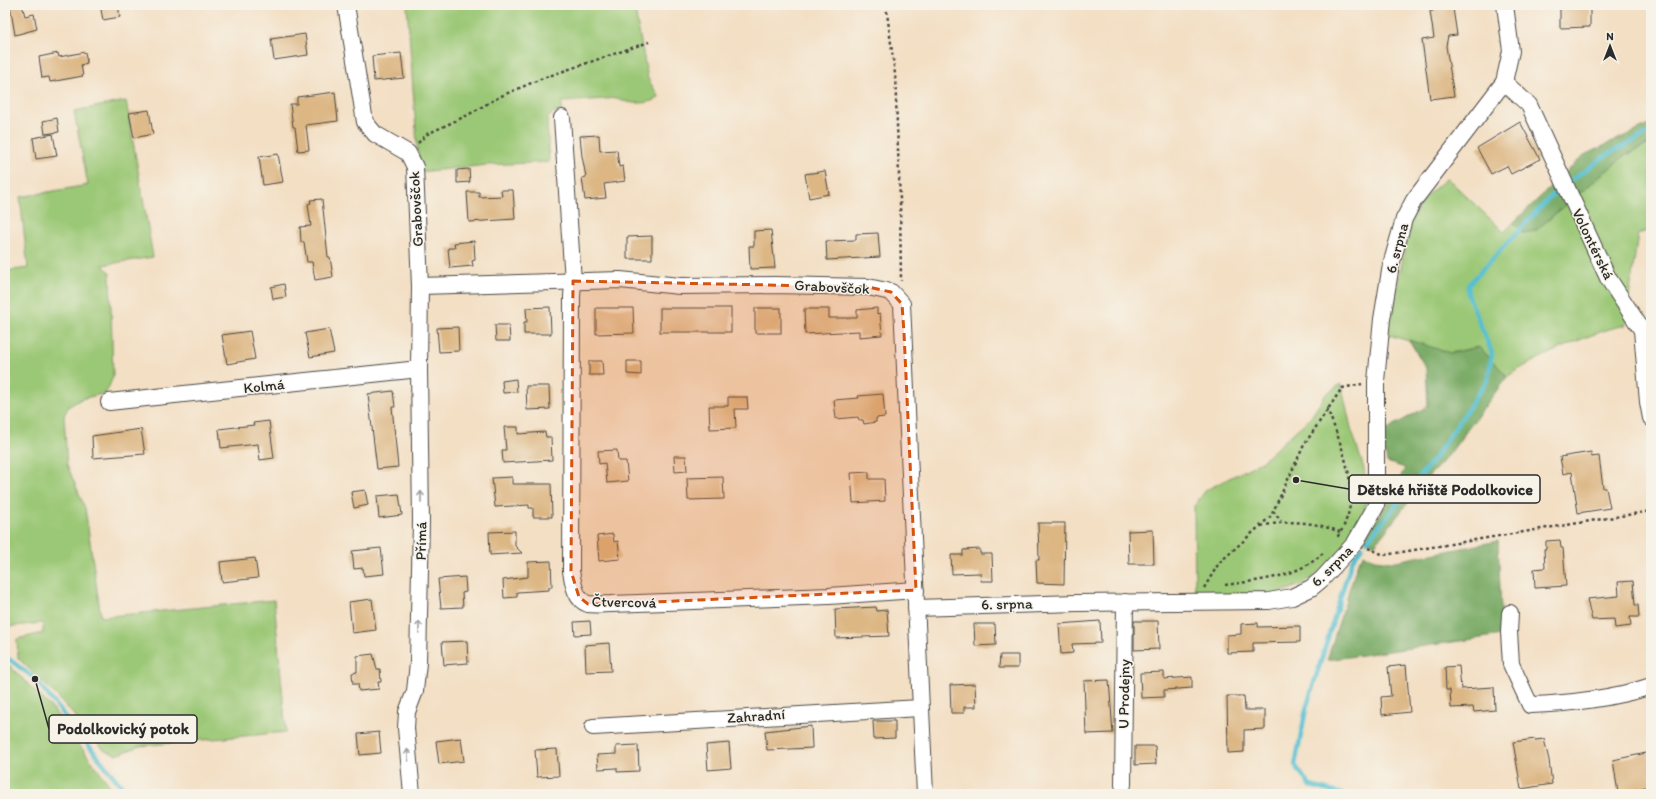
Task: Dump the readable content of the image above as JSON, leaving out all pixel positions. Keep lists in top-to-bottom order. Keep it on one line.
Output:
{"streets":{"street":["Grabovščok","Volontérská","6. srpna","Kolmá","Přímá","Čtvercová","U Prodejny","Zahradní"]},"crossings":[["Grabovščok","Přímá"],["Grabovščok","Čtvercová"],["Volontérská","6. srpna"],["6. srpna","U Prodejny"],["Kolmá","Přímá"]],"one_way":["Přímá"],"places":["Dětské hřiště Podolkovice","Podolkovický potok"],"north":"top"}
